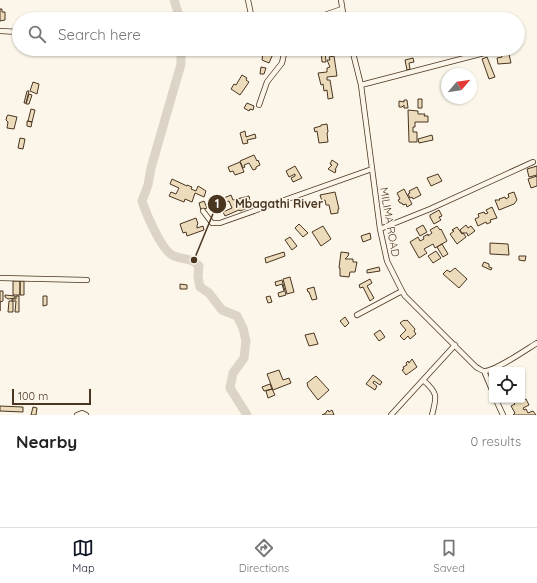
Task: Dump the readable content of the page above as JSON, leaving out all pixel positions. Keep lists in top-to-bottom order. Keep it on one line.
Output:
{"streets":{"street":["MILIMA ROAD"]},"places":["Mbagathi River"],"scale_bar":"100 m","north":"top right","page":{"search":"Search here","scale":"100 m","heading":["Nearby","0 results"],"nav":["Map","Directions","Saved"]}}
